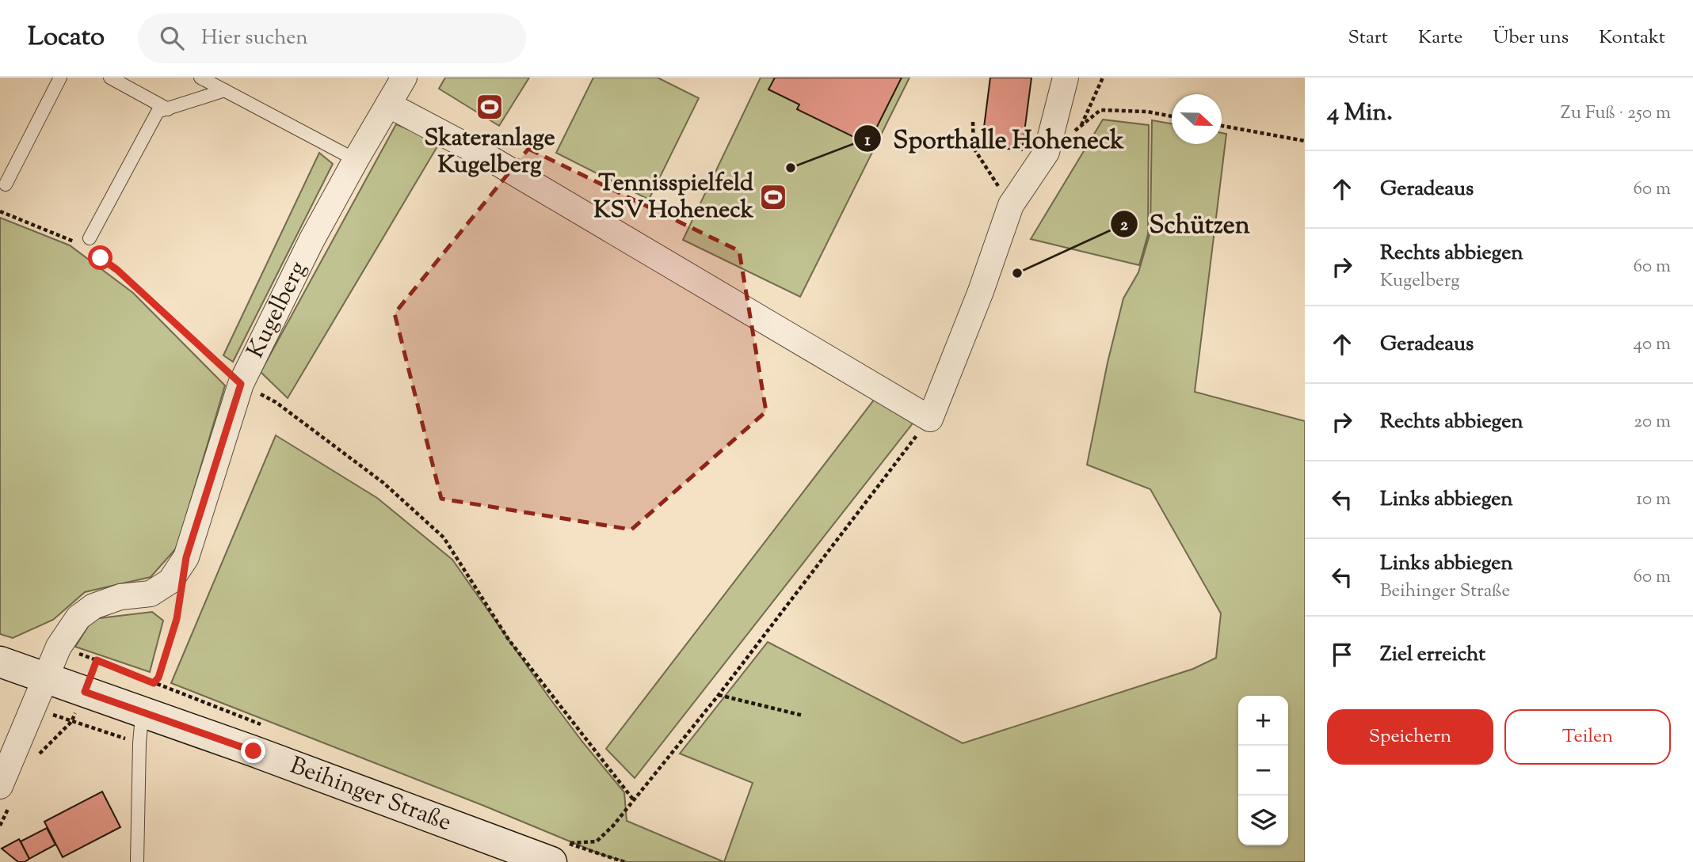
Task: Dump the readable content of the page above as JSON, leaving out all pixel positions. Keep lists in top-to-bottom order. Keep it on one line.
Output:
{"streets":{"main road":["Beihinger Straße"],"street":["Kugelberg"]},"crossings":[["Kugelberg","Beihinger Straße"]],"places":{"sports":["Skateranlage Kugelberg","Tennisspielfeld KSV Hoheneck"],"other":["Sporthalle Hoheneck","Schützen"]},"north":"right","page":{"header":"Locato","search":"Hier suchen","nav":["Start","Karte","Über uns","Kontakt"],"heading":["4 Min.","Zu Fuß · 250 m"],"list":[["Geradeaus","60 m"],["Rechts abbiegen","Kugelberg","60 m"],["Geradeaus","40 m"],["Rechts abbiegen","20 m"],["Links abbiegen","10 m"],["Links abbiegen","Beihinger Straße","60 m"],"Ziel erreicht"],"buttons":["Speichern","Teilen"],"map_buttons":["+","−"]}}
